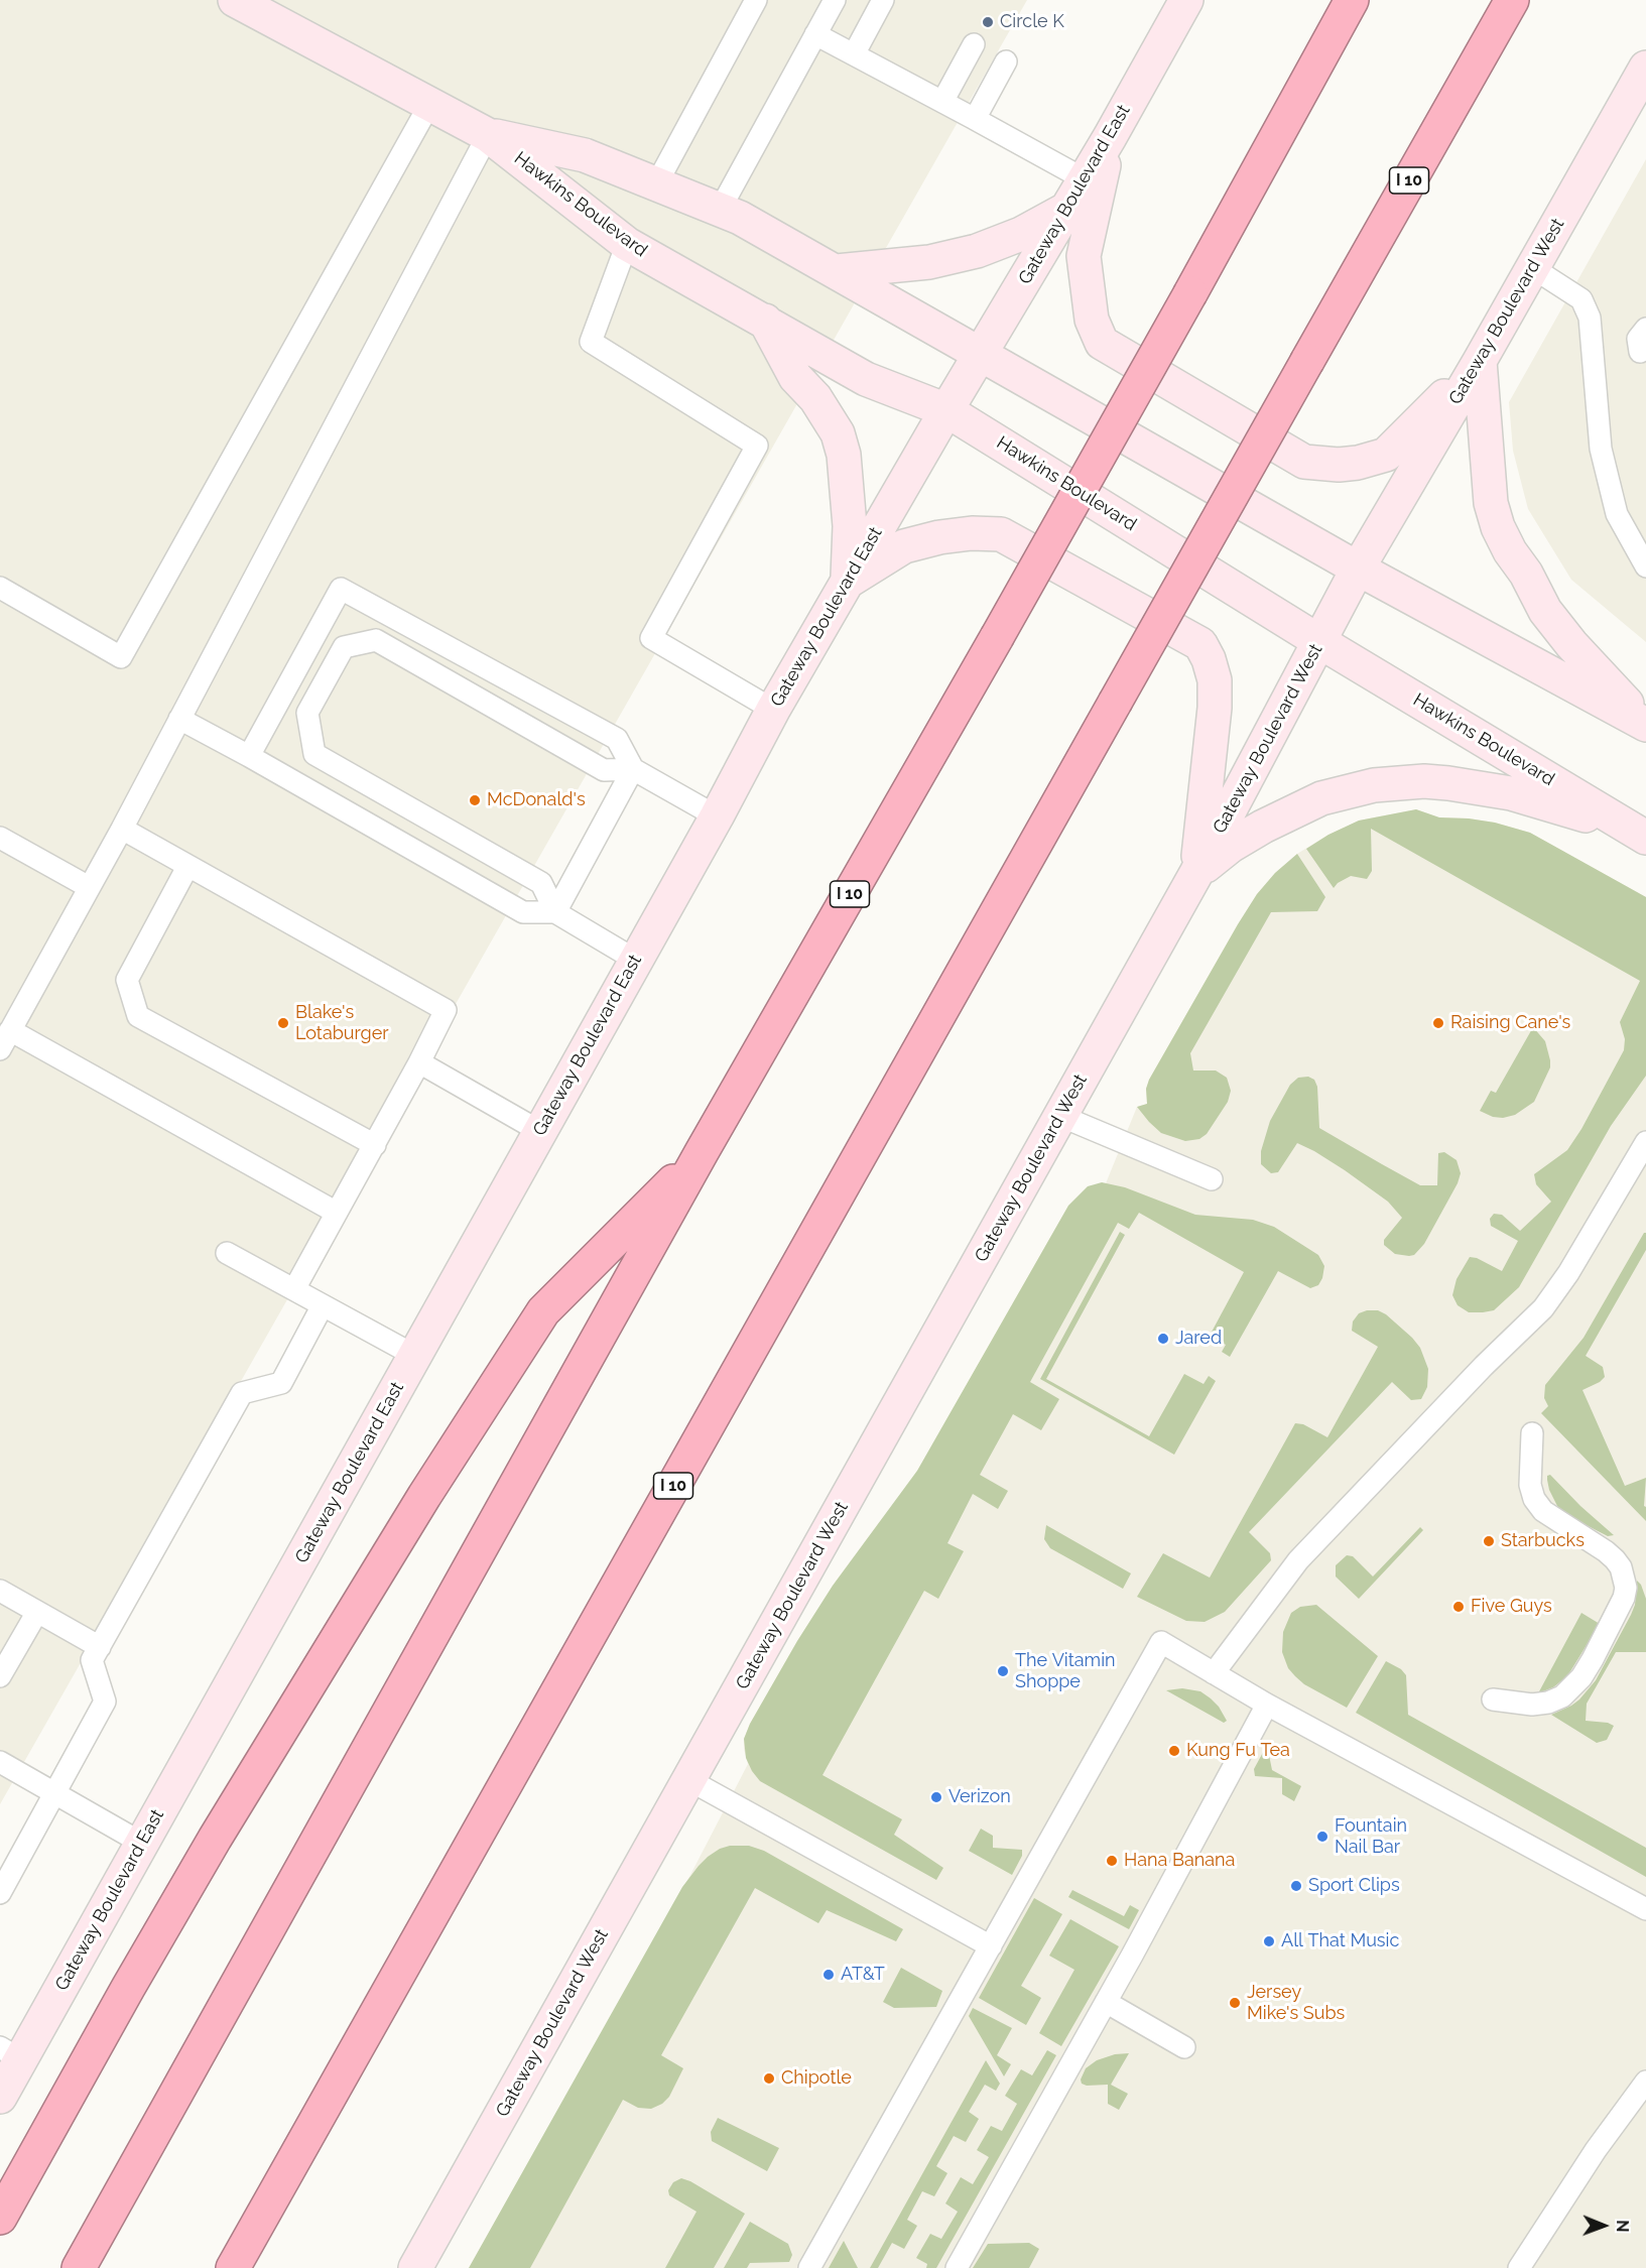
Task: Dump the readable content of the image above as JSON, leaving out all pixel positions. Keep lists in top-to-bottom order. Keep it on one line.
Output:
{"streets":{"highway":["I 10"],"main road":["Gateway Boulevard East","Hawkins Boulevard","Gateway Boulevard West"]},"crossings":[["Gateway Boulevard East","Hawkins Boulevard"],["Hawkins Boulevard","Gateway Boulevard West"]],"places":["Circle K","McDonald's","Blake's Lotaburger","Raising Cane's","Jared","Starbucks","Five Guys","The Vitamin Shoppe","Kung Fu Tea","Verizon","Fountain Nail Bar","Hana Banana","Sport Clips","All That Music","AT&T","Jersey Mike's Subs","Chipotle"],"north":"right"}
